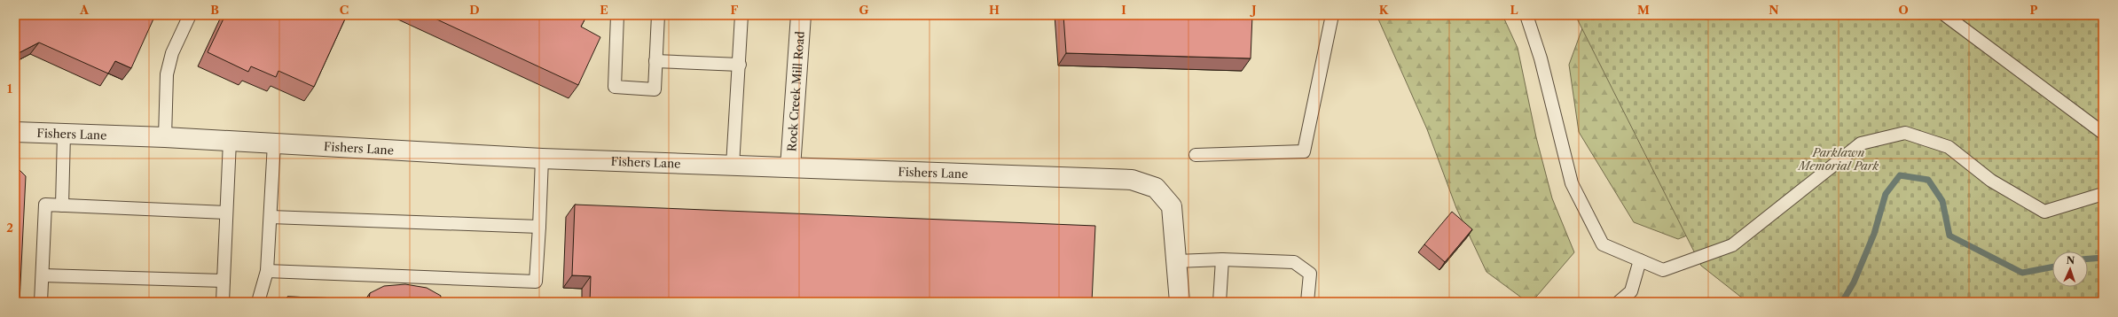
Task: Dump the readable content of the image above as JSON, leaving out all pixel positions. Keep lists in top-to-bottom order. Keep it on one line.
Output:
{"streets":{"street":["Rock Creek Mill Road","Fishers Lane"]},"crossings":[["Rock Creek Mill Road","Fishers Lane"]],"parks":["Parklawn Memorial Park"],"north":"top","grid":{"columns":["A","B","C","D","E","F","G","H","I","J","K","L","M","N","O","P"],"rows":["1","2"]}}
